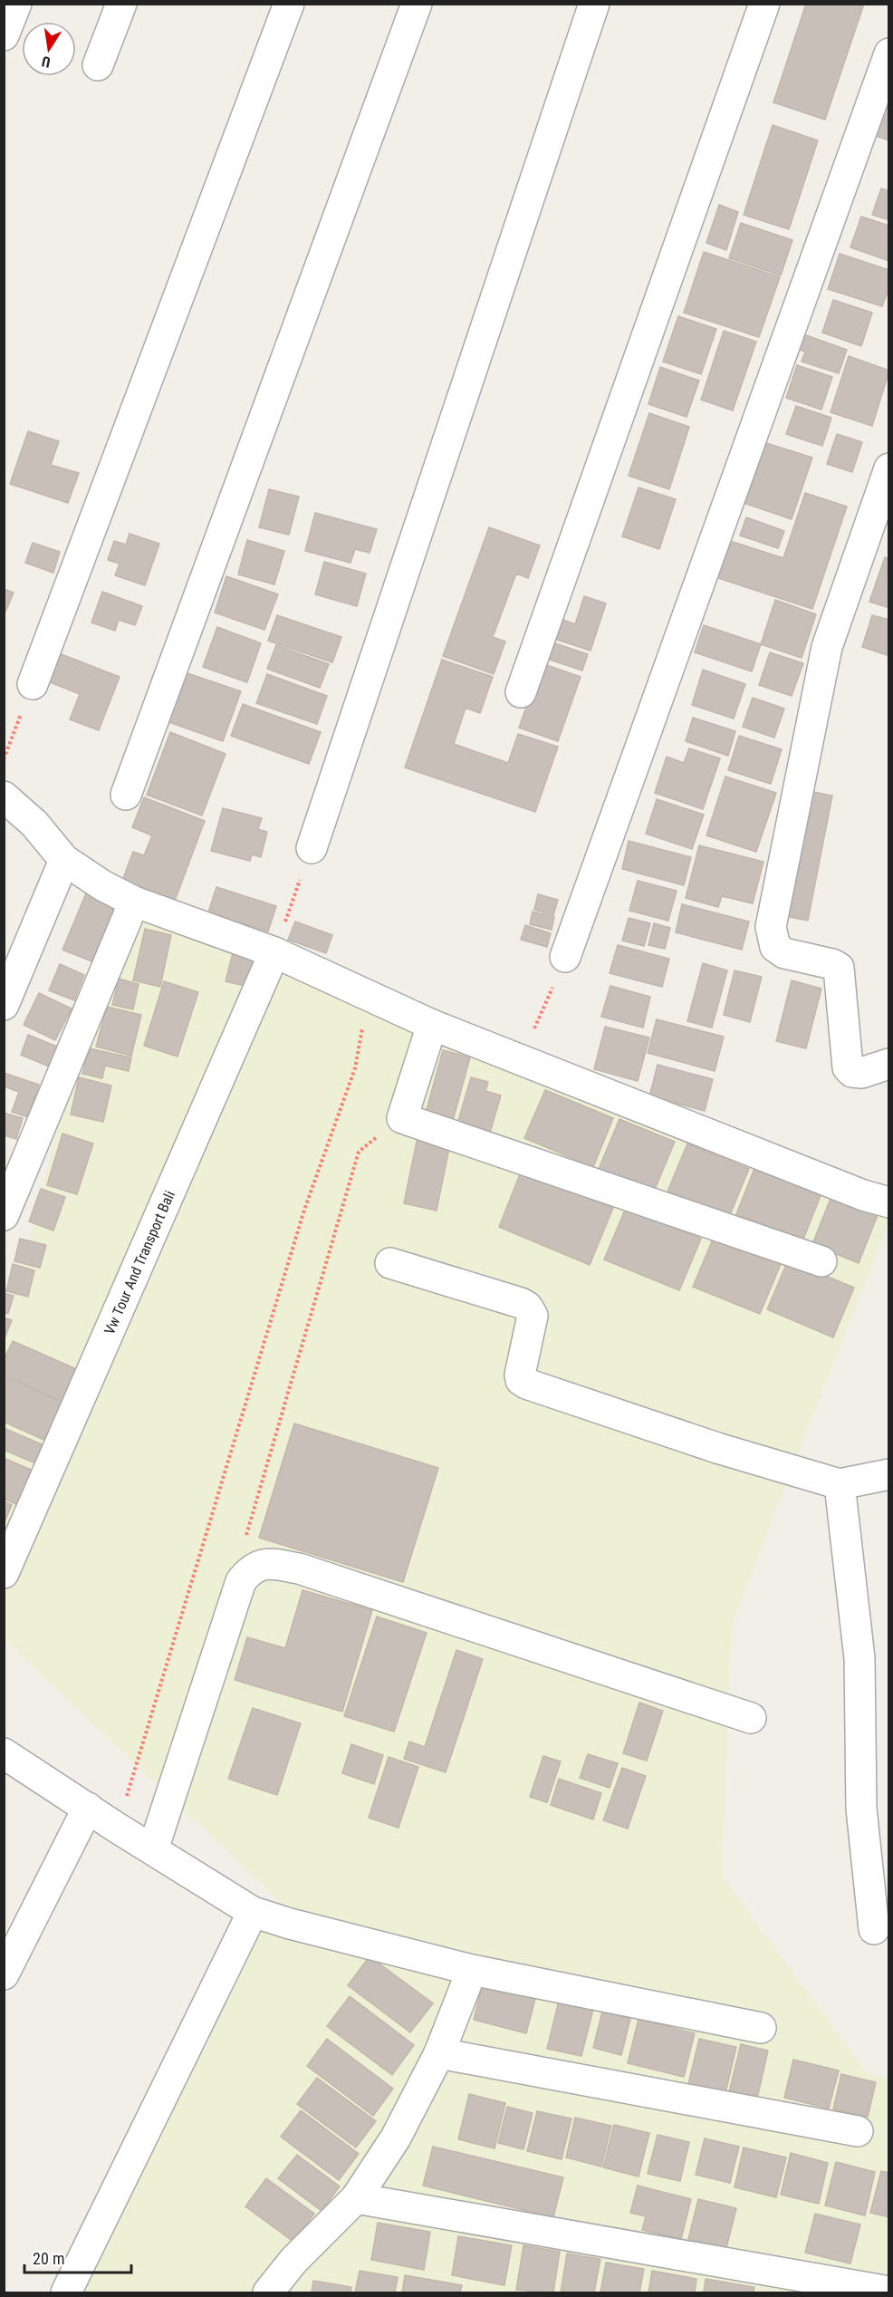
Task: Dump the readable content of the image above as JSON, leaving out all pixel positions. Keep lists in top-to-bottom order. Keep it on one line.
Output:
{"streets":{"street":["Vw Tour And Transport Bali"]},"scale_bar":"20 m","north":"bottom"}
